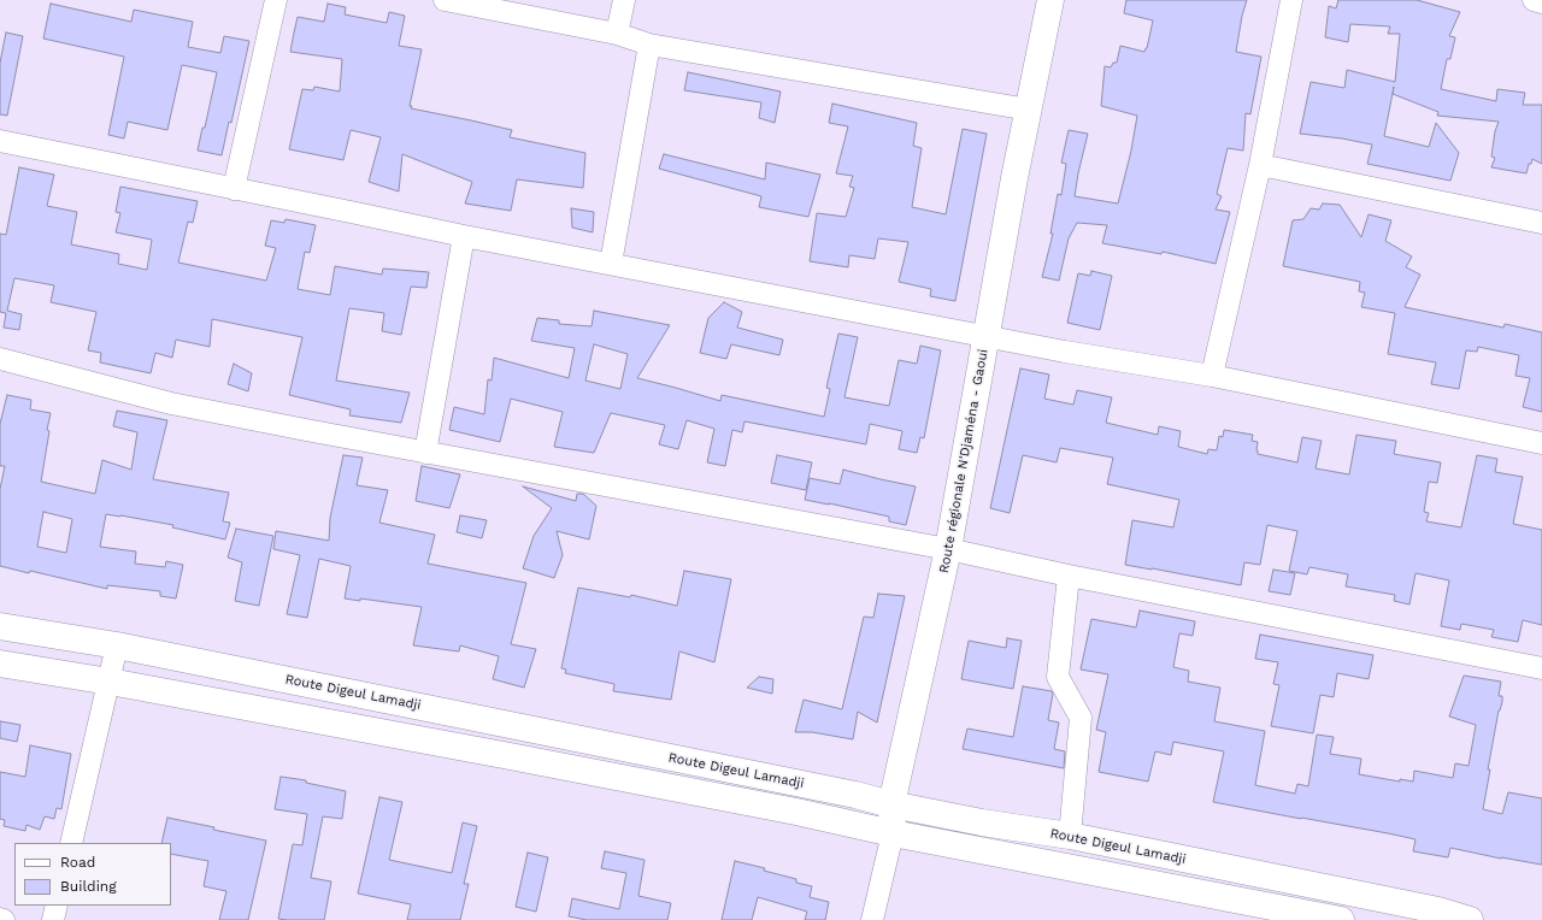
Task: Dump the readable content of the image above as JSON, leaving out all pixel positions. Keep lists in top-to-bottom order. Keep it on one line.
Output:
{"streets":{"main road":["Route régionale N'Djaména - Gaoui","Route Digeul Lamadji"]},"crossings":[["Route régionale N'Djaména - Gaoui","Route Digeul Lamadji"]],"legend":["Road","Building"]}
